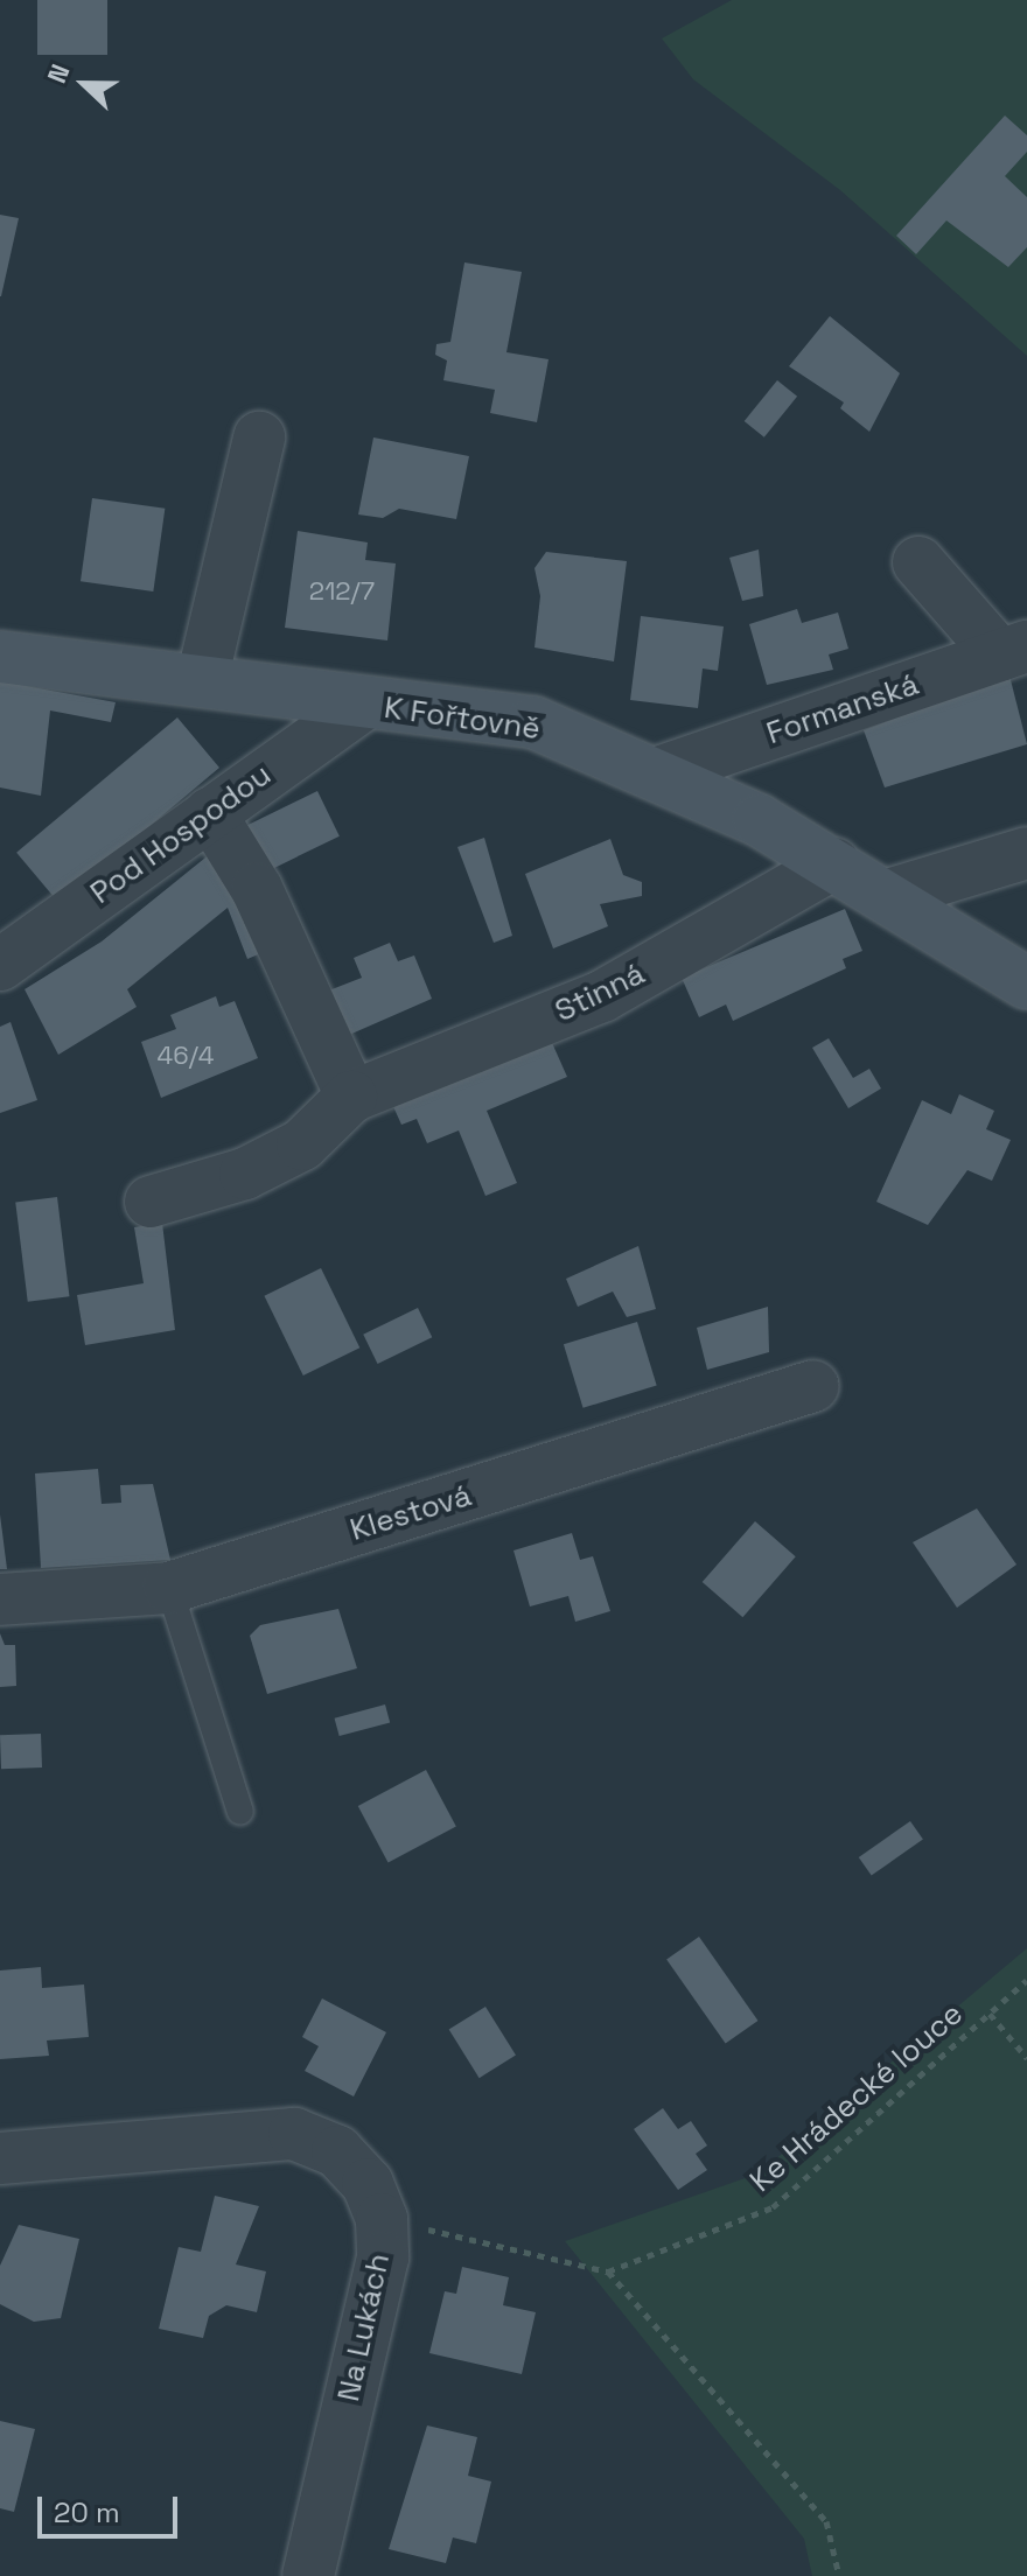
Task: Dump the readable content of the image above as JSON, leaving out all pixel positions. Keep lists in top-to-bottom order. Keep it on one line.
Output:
{"streets":{"street":["Formanská","K Fořtovně","Pod Hospodou","Stinná","Klestová","Na Lukách"],"path":["Ke Hrádecké louce"]},"crossings":[["Formanská","K Fořtovně"],["K Fořtovně","Pod Hospodou"],["K Fořtovně","Stinná"]],"house_numbers":["212/7","46/4"],"scale_bar":"20 m","north":"left"}
